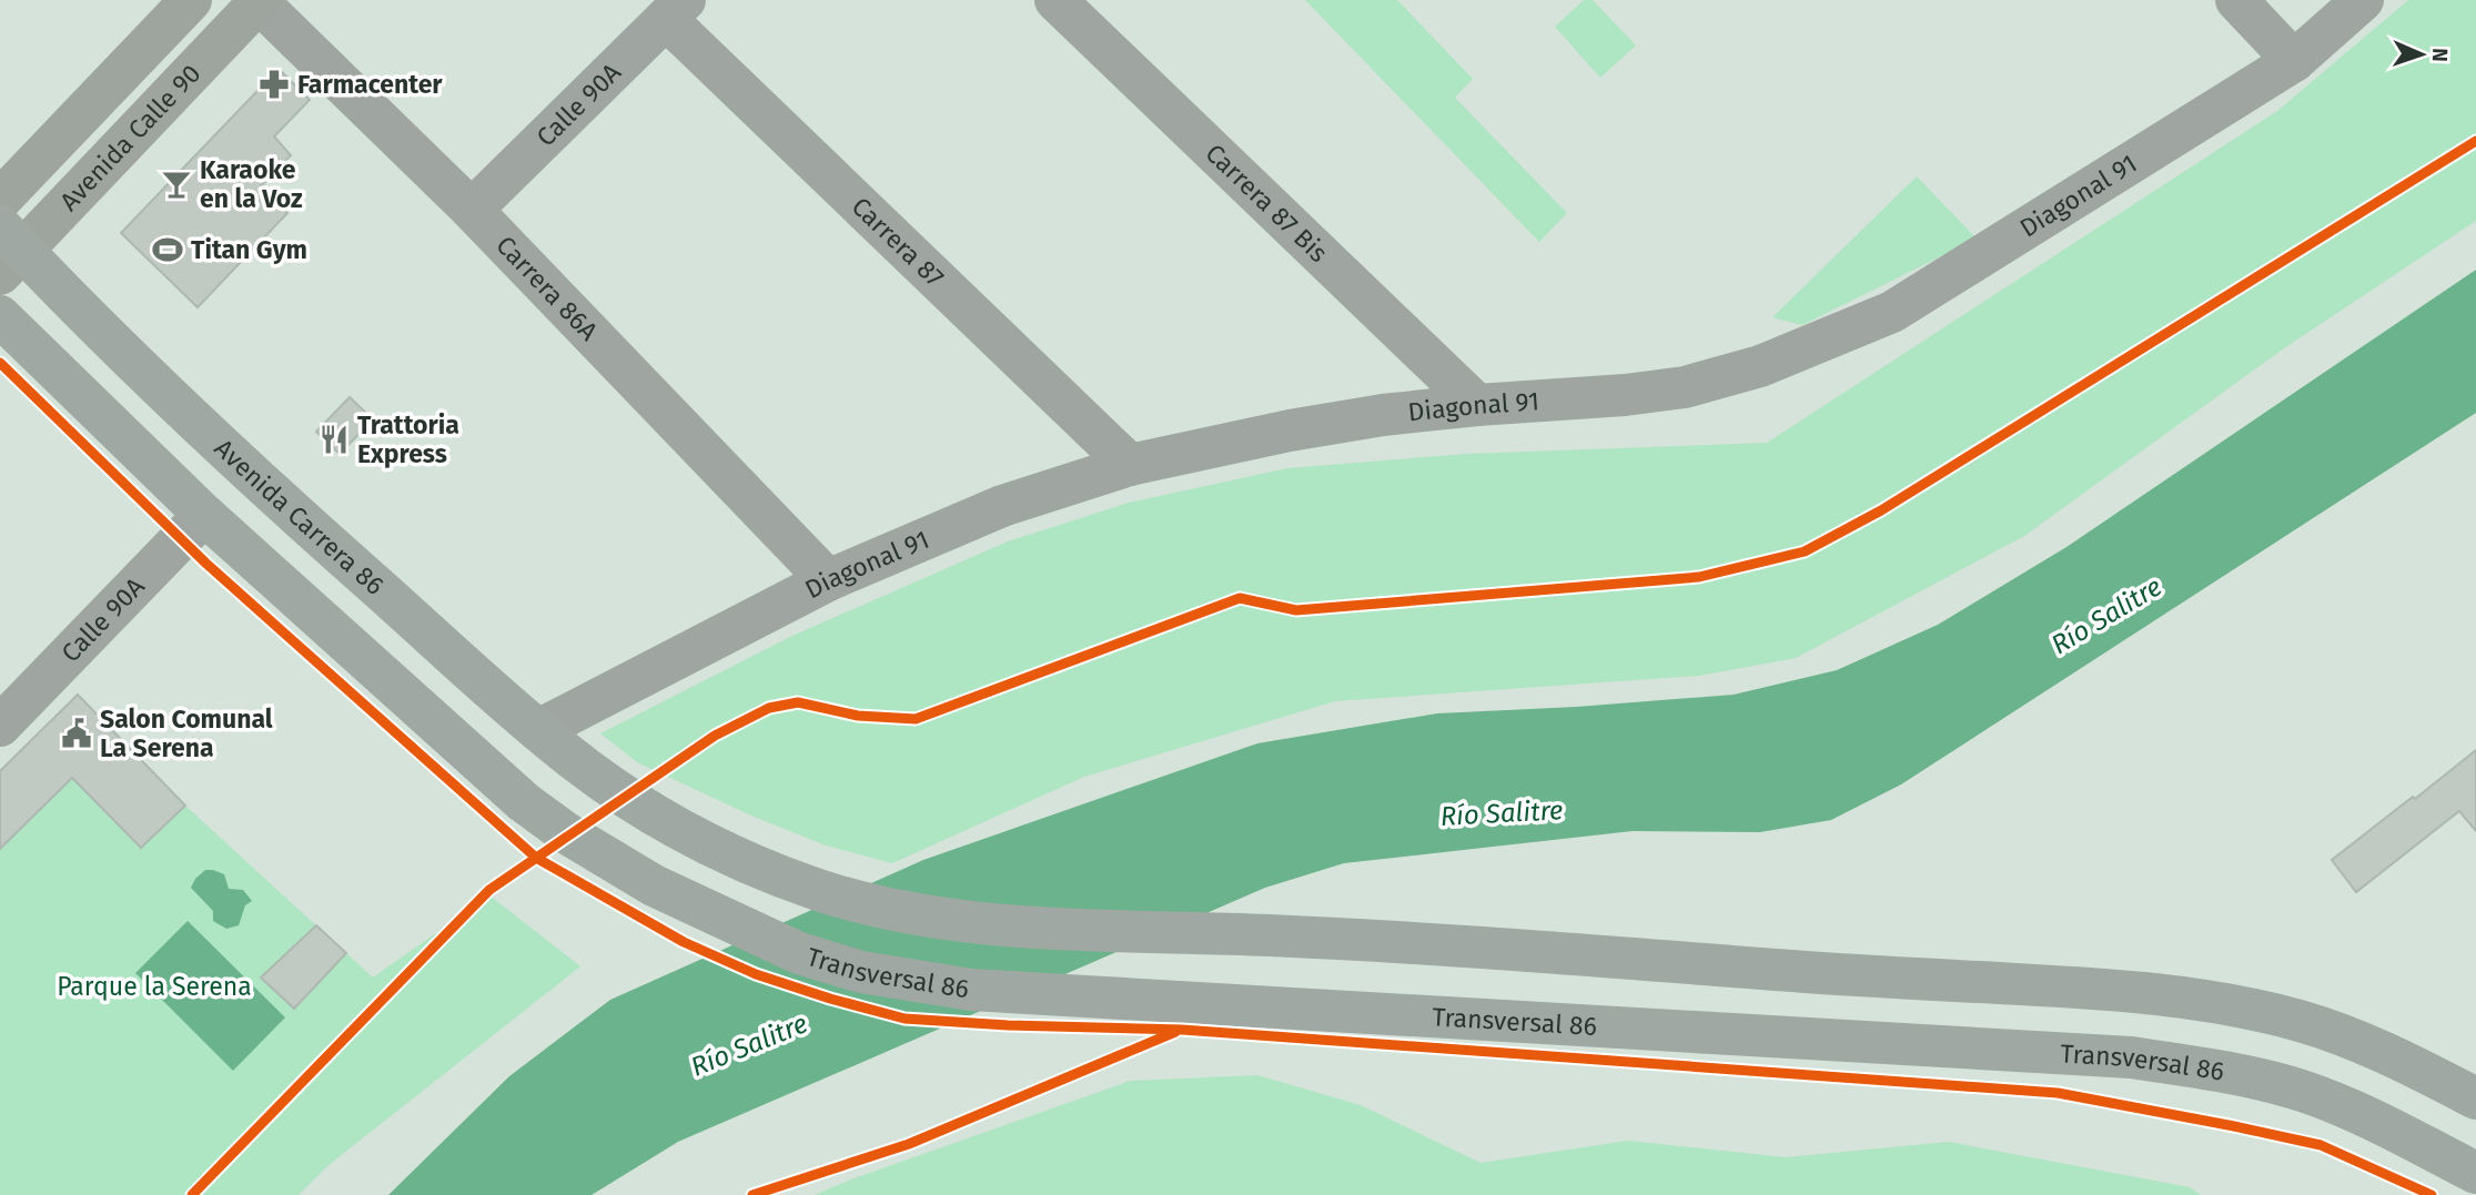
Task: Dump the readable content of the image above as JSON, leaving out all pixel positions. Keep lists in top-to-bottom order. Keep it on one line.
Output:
{"streets":{"main road":["Avenida Calle 90","Avenida Carrera 86","Transversal 86"],"street":["Calle 90A","Diagonal 91","Carrera 87 Bis","Carrera 87","Carrera 86A"]},"crossings":[["Calle 90A","Carrera 87"],["Calle 90A","Carrera 86A"],["Calle 90A","Transversal 86"],["Avenida Calle 90","Carrera 86A"],["Avenida Calle 90","Avenida Carrera 86"],["Diagonal 91","Carrera 87 Bis"],["Diagonal 91","Carrera 87"],["Diagonal 91","Carrera 86A"],["Diagonal 91","Avenida Carrera 86"]],"water":["Río Salitre"],"parks":["Parque la Serena"],"places":{"pharmacy":["Farmacenter"],"bar":["Karaoke en la Voz"],"sports":["Titan Gym"],"restaurant":["Trattoria Express"],"public building":["Salon Comunal La Serena"]},"north":"right"}
